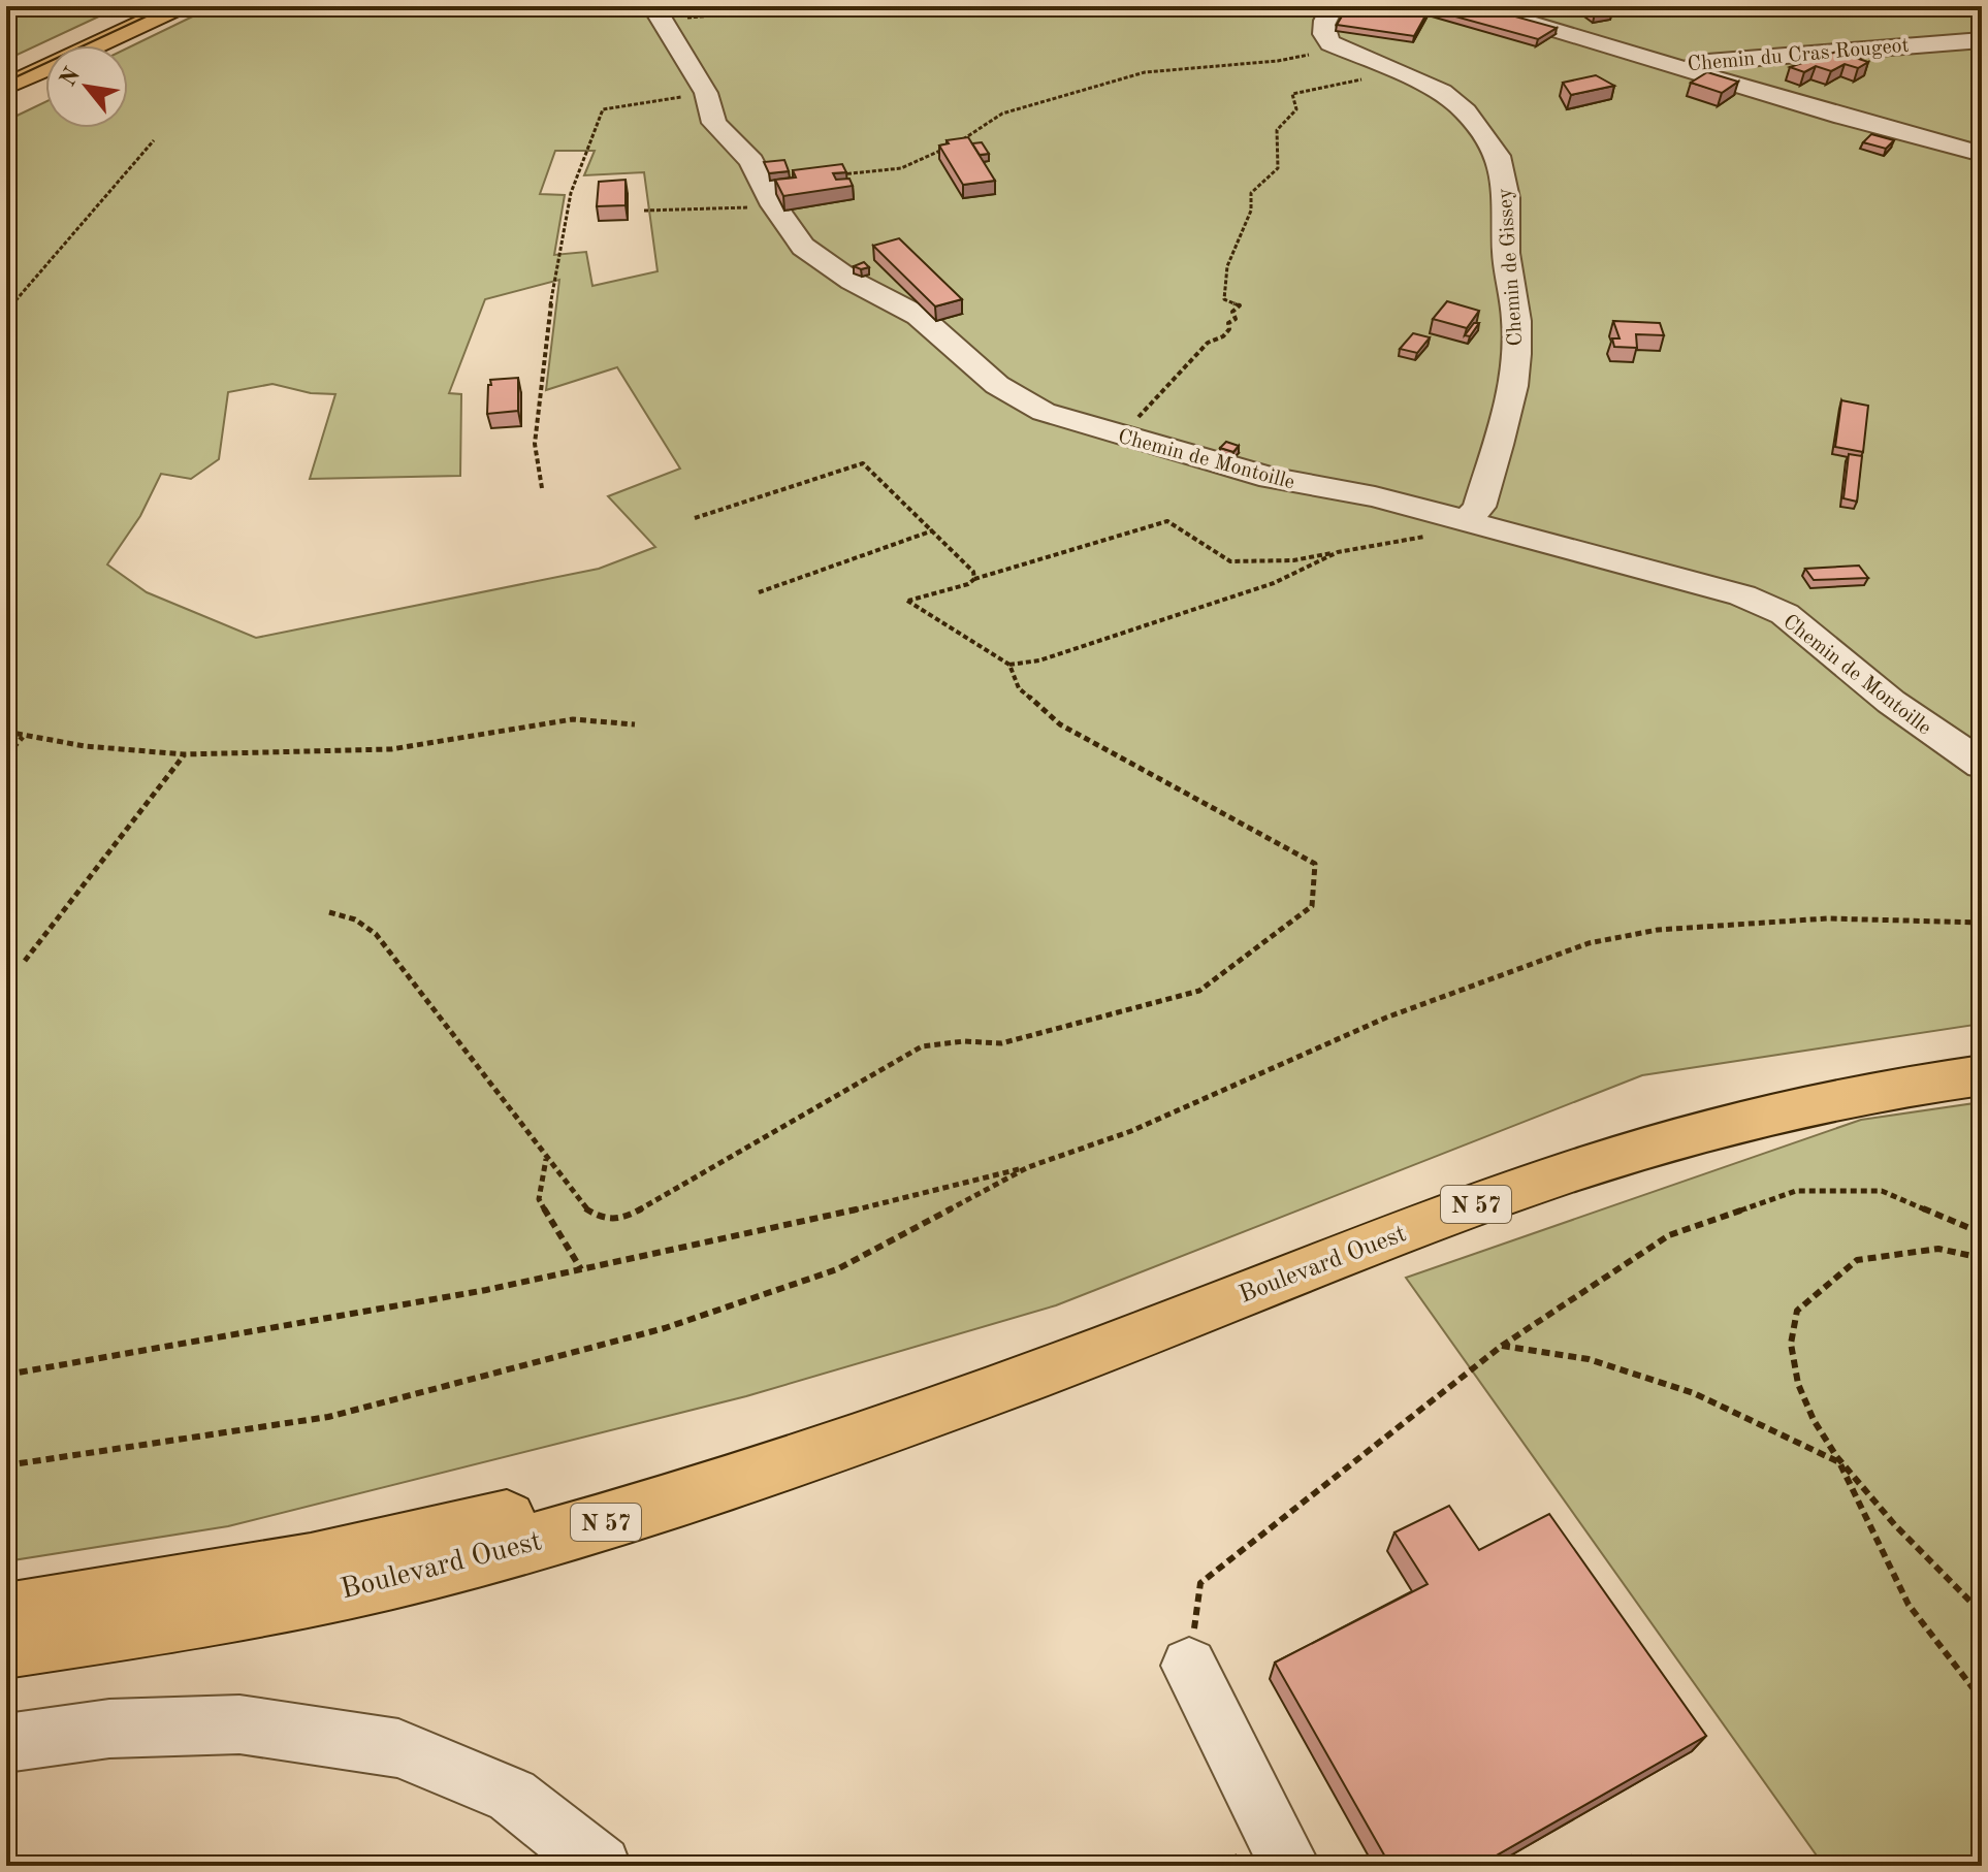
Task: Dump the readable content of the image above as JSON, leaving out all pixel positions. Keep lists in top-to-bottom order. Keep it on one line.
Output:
{"streets":{"main road":["N 57","Boulevard Ouest"],"street":["Chemin du Cras Rougeot","Chemin de Gissey","Chemin de Montoille"]},"crossings":[["Chemin de Gissey","Chemin de Montoille"],["N 57","Boulevard Ouest"]],"north":"top left"}
